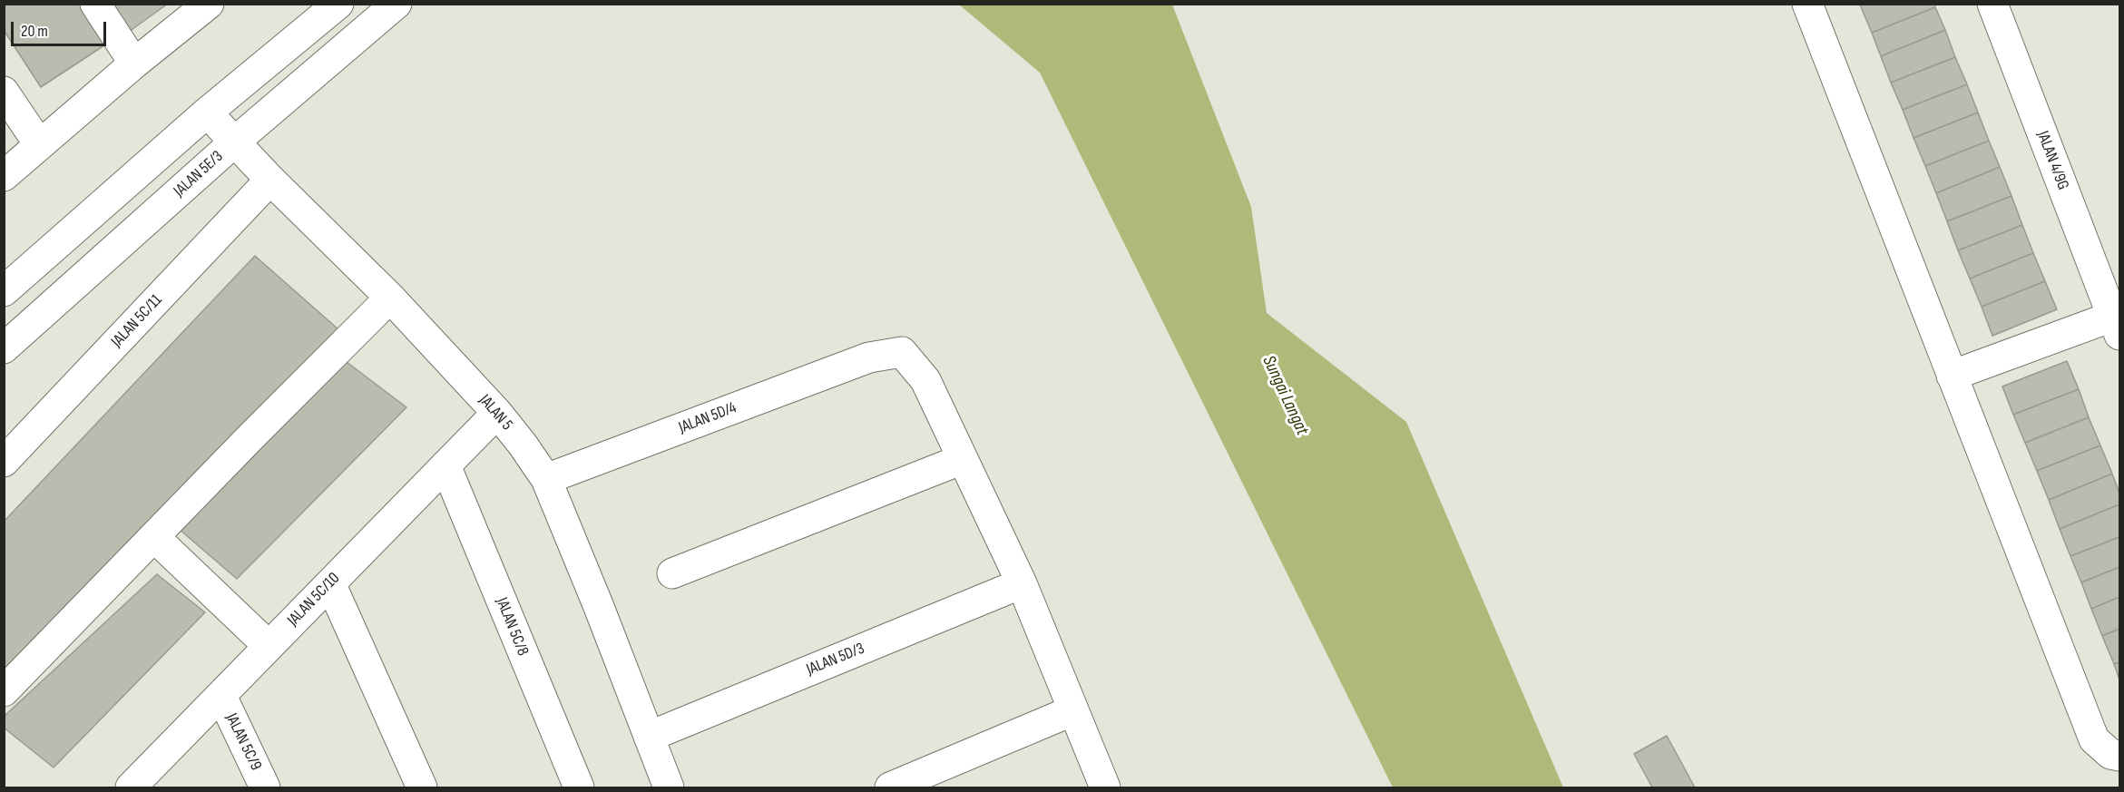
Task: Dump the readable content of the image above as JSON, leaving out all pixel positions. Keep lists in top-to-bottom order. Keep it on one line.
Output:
{"streets":{"street":["JALAN 4/9G","JALAN 5E/3","JALAN 5C/11","JALAN 5","JALAN 5D/4","JALAN 5C/10","JALAN 5C/8","JALAN 5D/3","JALAN 5C/9"]},"crossings":[["JALAN 5E/3","JALAN 5"],["JALAN 5C/11","JALAN 5"],["JALAN 5","JALAN 5D/4"],["JALAN 5","JALAN 5C/10"],["JALAN 5","JALAN 5D/3"],["JALAN 5C/10","JALAN 5C/8"],["JALAN 5C/10","JALAN 5C/9"]],"water":["Sungai Langat"],"scale_bar":"20 m"}
